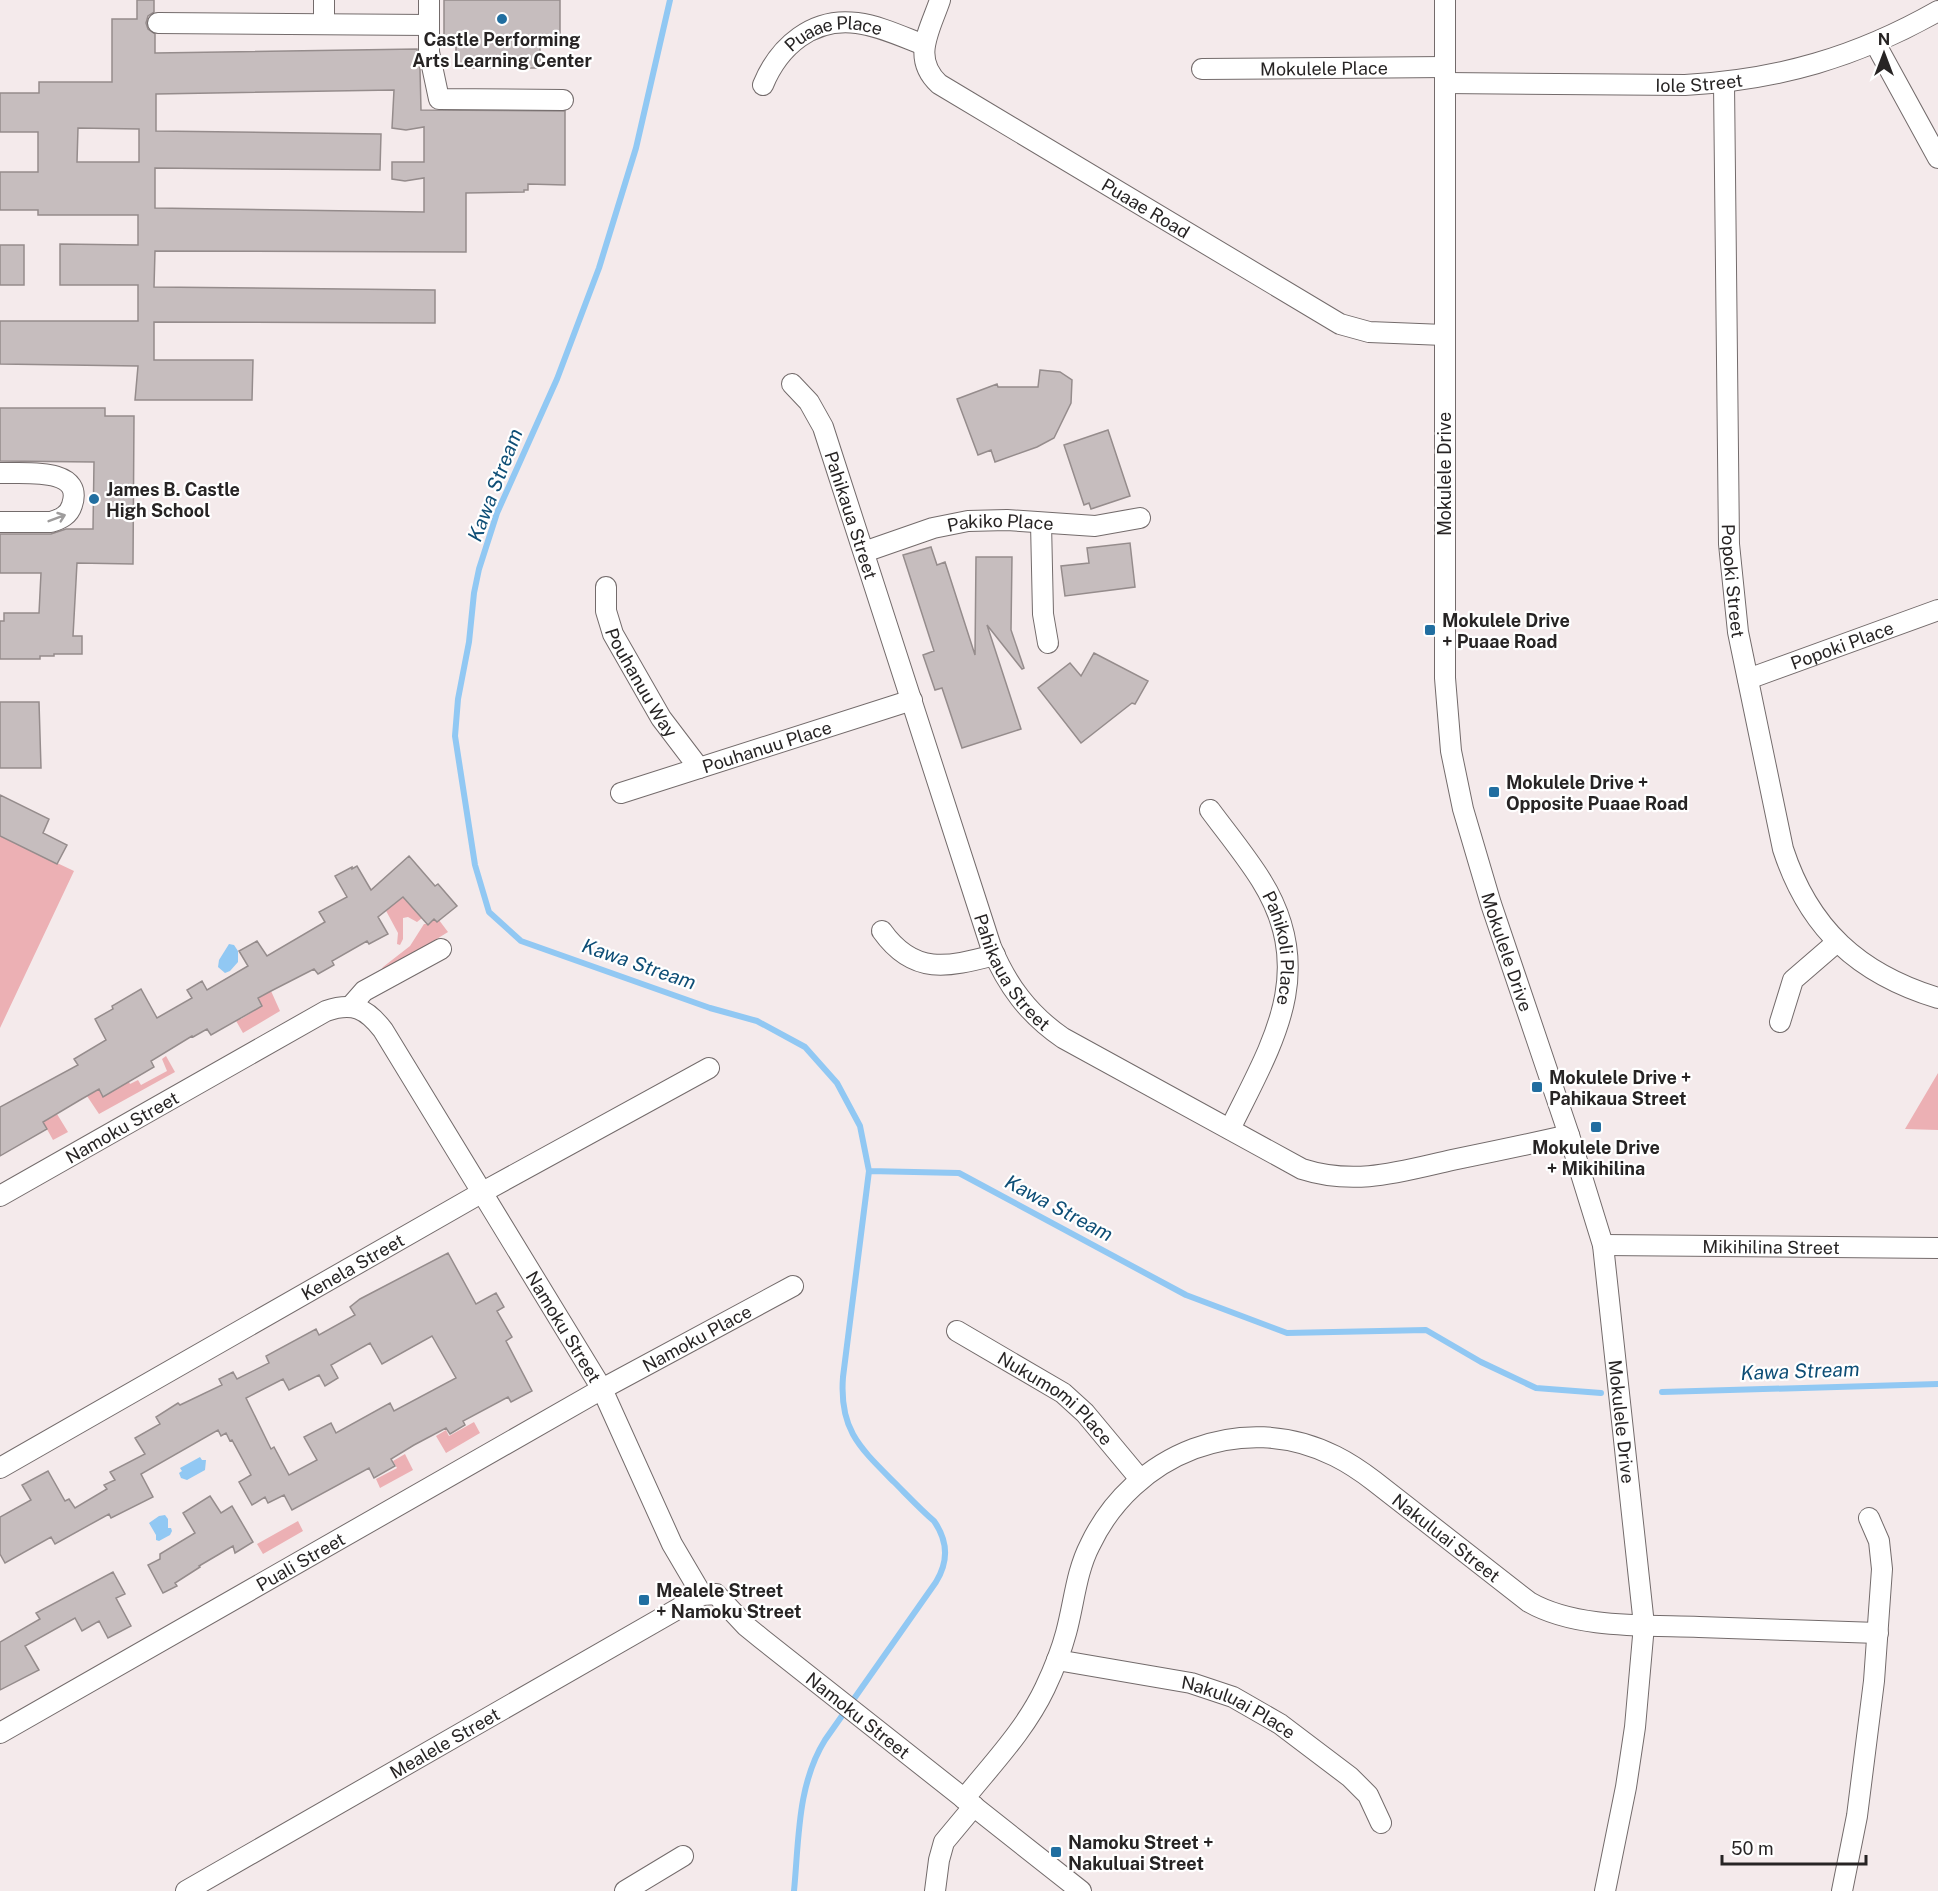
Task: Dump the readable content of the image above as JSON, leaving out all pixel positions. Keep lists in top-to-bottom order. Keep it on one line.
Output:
{"streets":{"street":["Puaae Place","Mokulele Place","Iole Street","Puaae Road","Mokulele Drive","Pahikaua Street","Pakiko Place","Popoki Street","Popoki Place","Pouhanuu Way","Pouhanuu Place","Pahikoli Place","Namoku Street","Mikihilina Street","Kenela Street","Namoku Place","Nukumomi Place","Nakuluai Street","Puali Street","Nakuluai Place","Mealele Street"]},"crossings":[["Puaae Place","Puaae Road"],["Mokulele Place","Iole Street"],["Mokulele Place","Mokulele Drive"],["Iole Street","Mokulele Drive"],["Iole Street","Popoki Street"],["Puaae Road","Mokulele Drive"],["Mokulele Drive","Pahikaua Street"],["Mokulele Drive","Mikihilina Street"],["Mokulele Drive","Nakuluai Street"],["Pahikaua Street","Pakiko Place"],["Pahikaua Street","Pouhanuu Place"],["Pahikaua Street","Pahikoli Place"],["Popoki Street","Popoki Place"],["Pouhanuu Way","Pouhanuu Place"],["Namoku Street","Kenela Street"],["Namoku Street","Namoku Place"],["Namoku Street","Nakuluai Street"],["Namoku Street","Puali Street"],["Namoku Street","Mealele Street"],["Namoku Place","Puali Street"],["Nukumomi Place","Nakuluai Street"],["Nakuluai Street","Nakuluai Place"]],"water":["Kawa Stream"],"places":{"other":["Castle Performing Arts Learning Center","James B. Castle High School"],"transit":["Mokulele Drive + Puaae Road","Mokulele Drive + Opposite Puaae Road","Mokulele Drive + Pahikaua Street","Mokulele Drive + Mikihilina","Mealele Street + Namoku Street","Namoku Street + Nakuluai Street"]},"scale_bar":"50 m","north":"top"}
